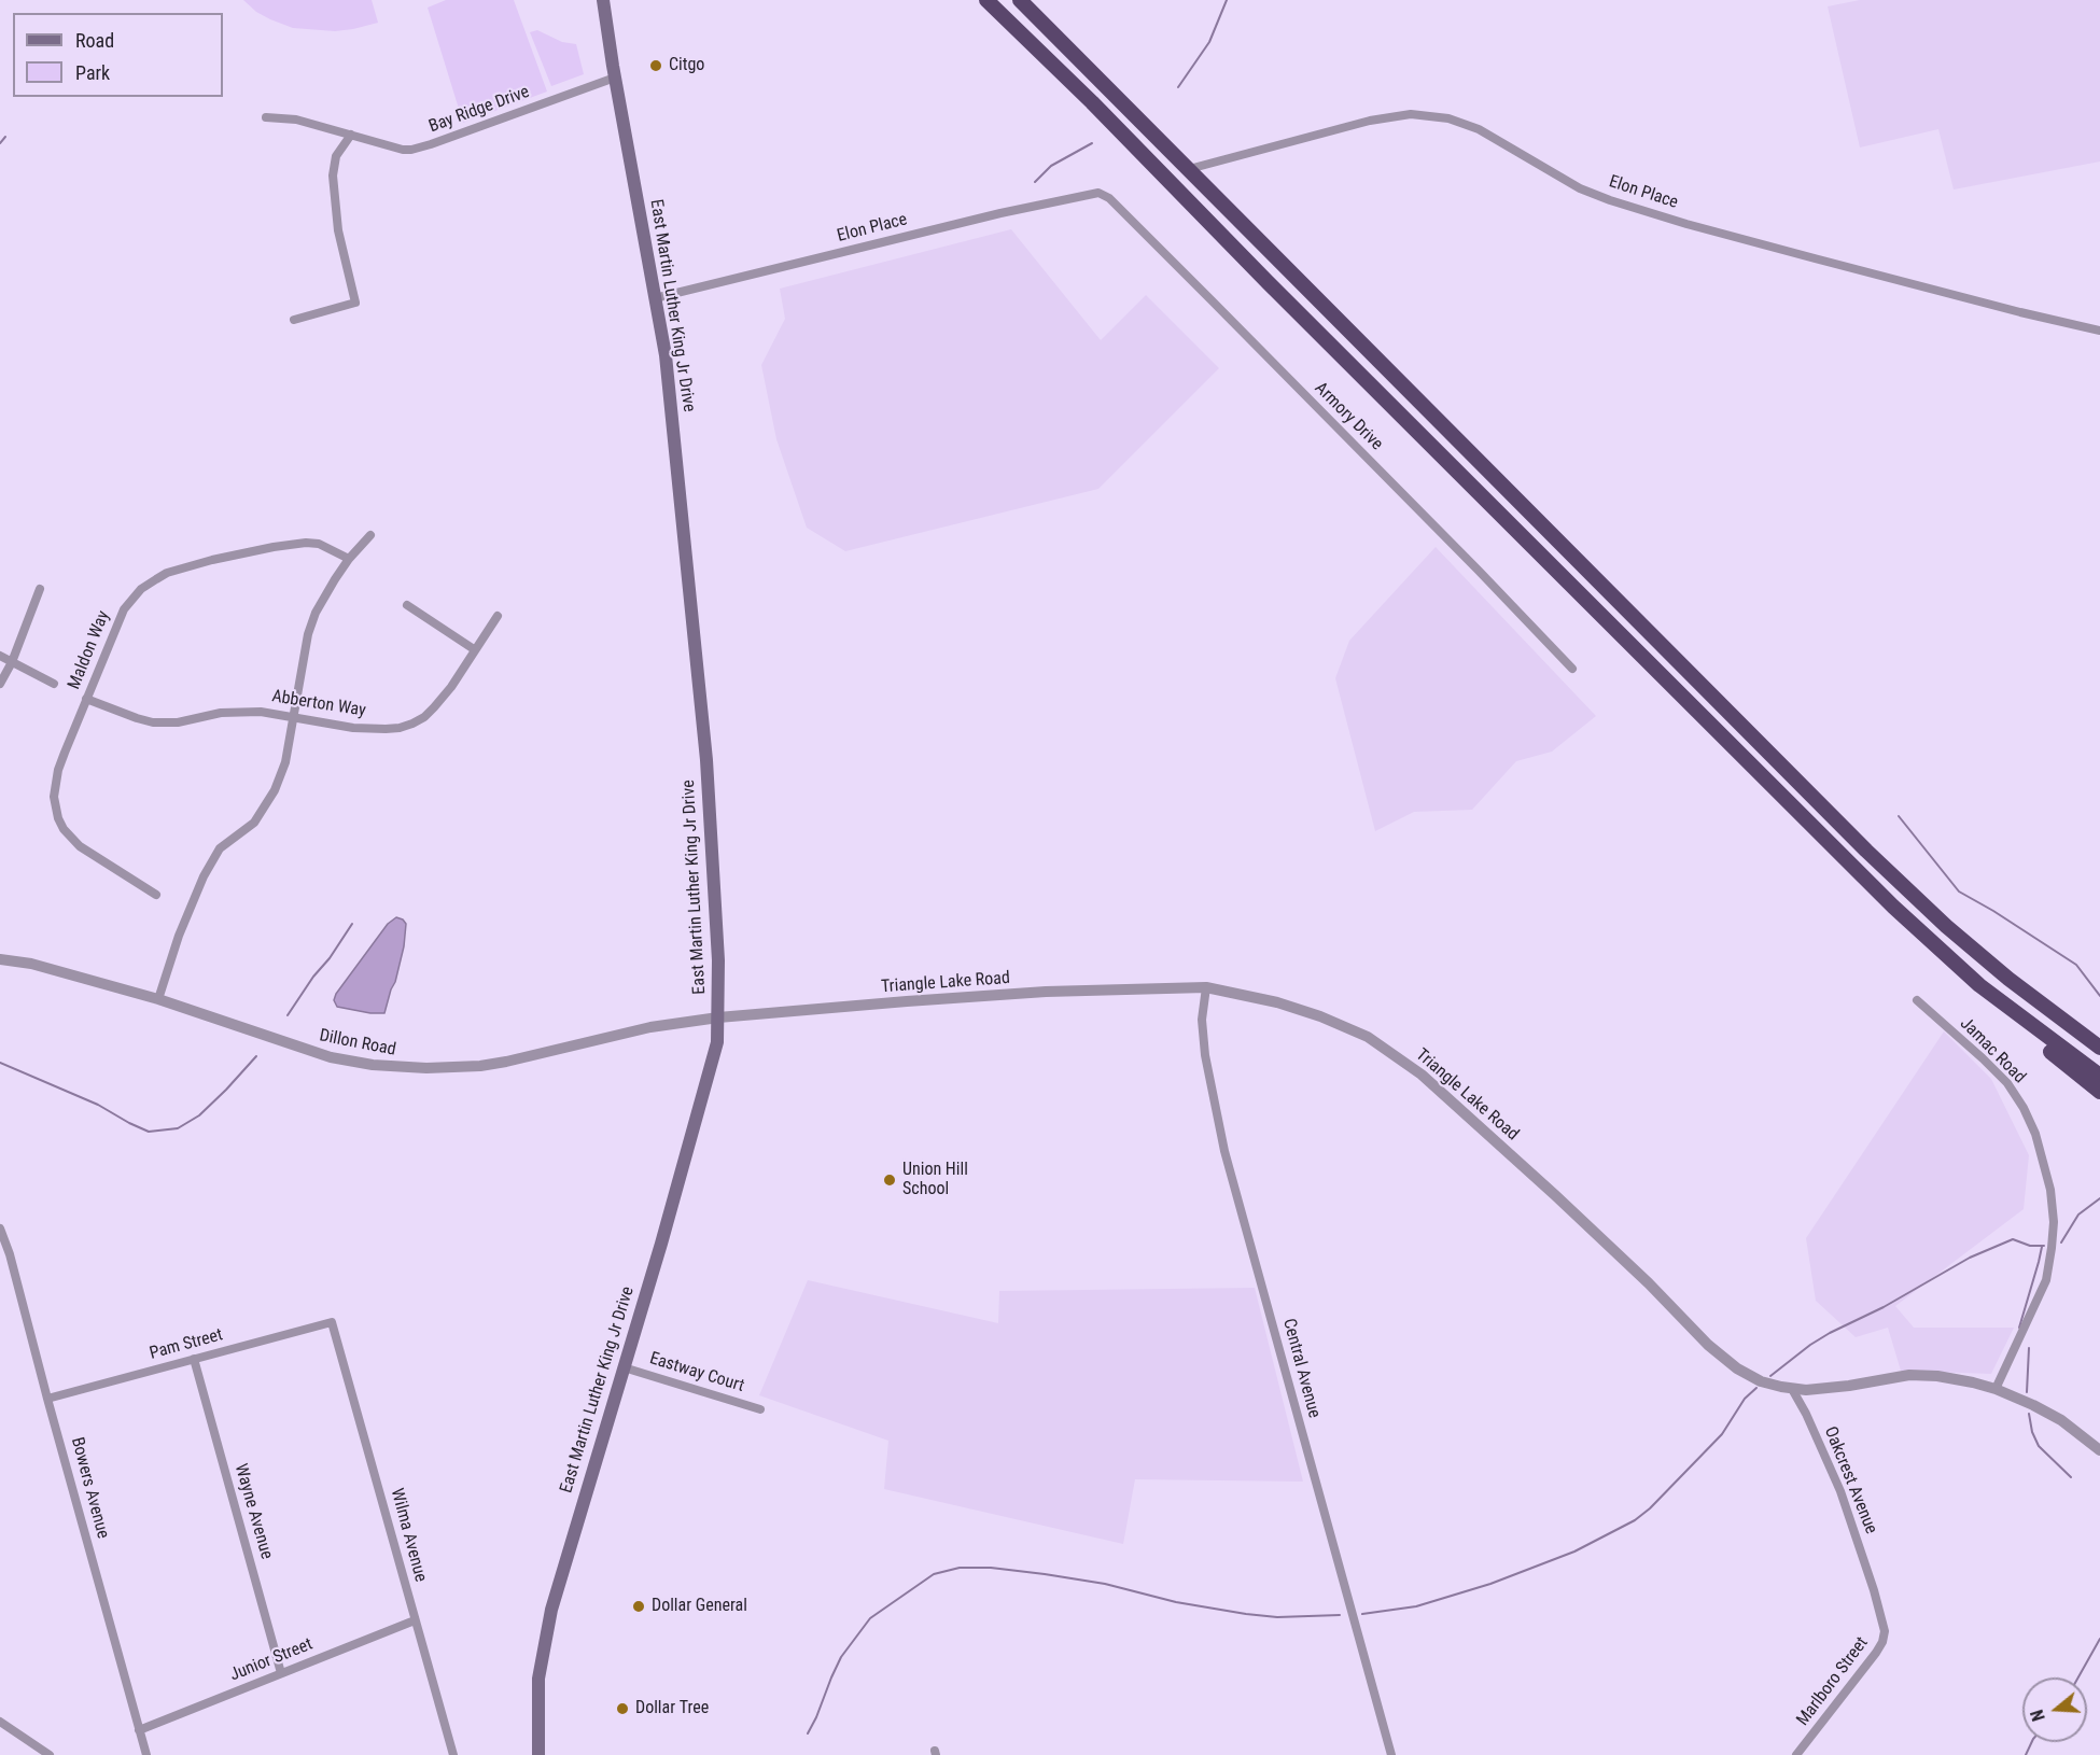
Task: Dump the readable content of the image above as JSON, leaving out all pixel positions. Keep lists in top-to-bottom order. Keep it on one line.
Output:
{"streets":{"main road":["East Martin Luther King Jr Drive"],"street":["Bay Ridge Drive","Elon Place","Armory Drive","Maldon Way","Abberton Way","Triangle Lake Road","Dillon Road","Jamac Road","Pam Street","Central Avenue","Eastway Court","Oakcrest Avenue","Bowers Avenue","Wayne Avenue","Wilma Avenue","Junior Street","Marlboro Street"]},"crossings":[["Bay Ridge Drive","East Martin Luther King Jr Drive"],["Elon Place","East Martin Luther King Jr Drive"],["Elon Place","Armory Drive"],["East Martin Luther King Jr Drive","Triangle Lake Road"],["East Martin Luther King Jr Drive","Dillon Road"],["East Martin Luther King Jr Drive","Eastway Court"],["Maldon Way","Abberton Way"],["Triangle Lake Road","Dillon Road"],["Triangle Lake Road","Jamac Road"],["Triangle Lake Road","Central Avenue"],["Triangle Lake Road","Oakcrest Avenue"],["Pam Street","Bowers Avenue"],["Pam Street","Wayne Avenue"],["Pam Street","Wilma Avenue"],["Oakcrest Avenue","Marlboro Street"],["Bowers Avenue","Junior Street"],["Wayne Avenue","Junior Street"],["Wilma Avenue","Junior Street"]],"places":["Citgo","Union Hill School","Dollar General","Dollar Tree"],"legend":["Road","Park"],"north":"left"}
